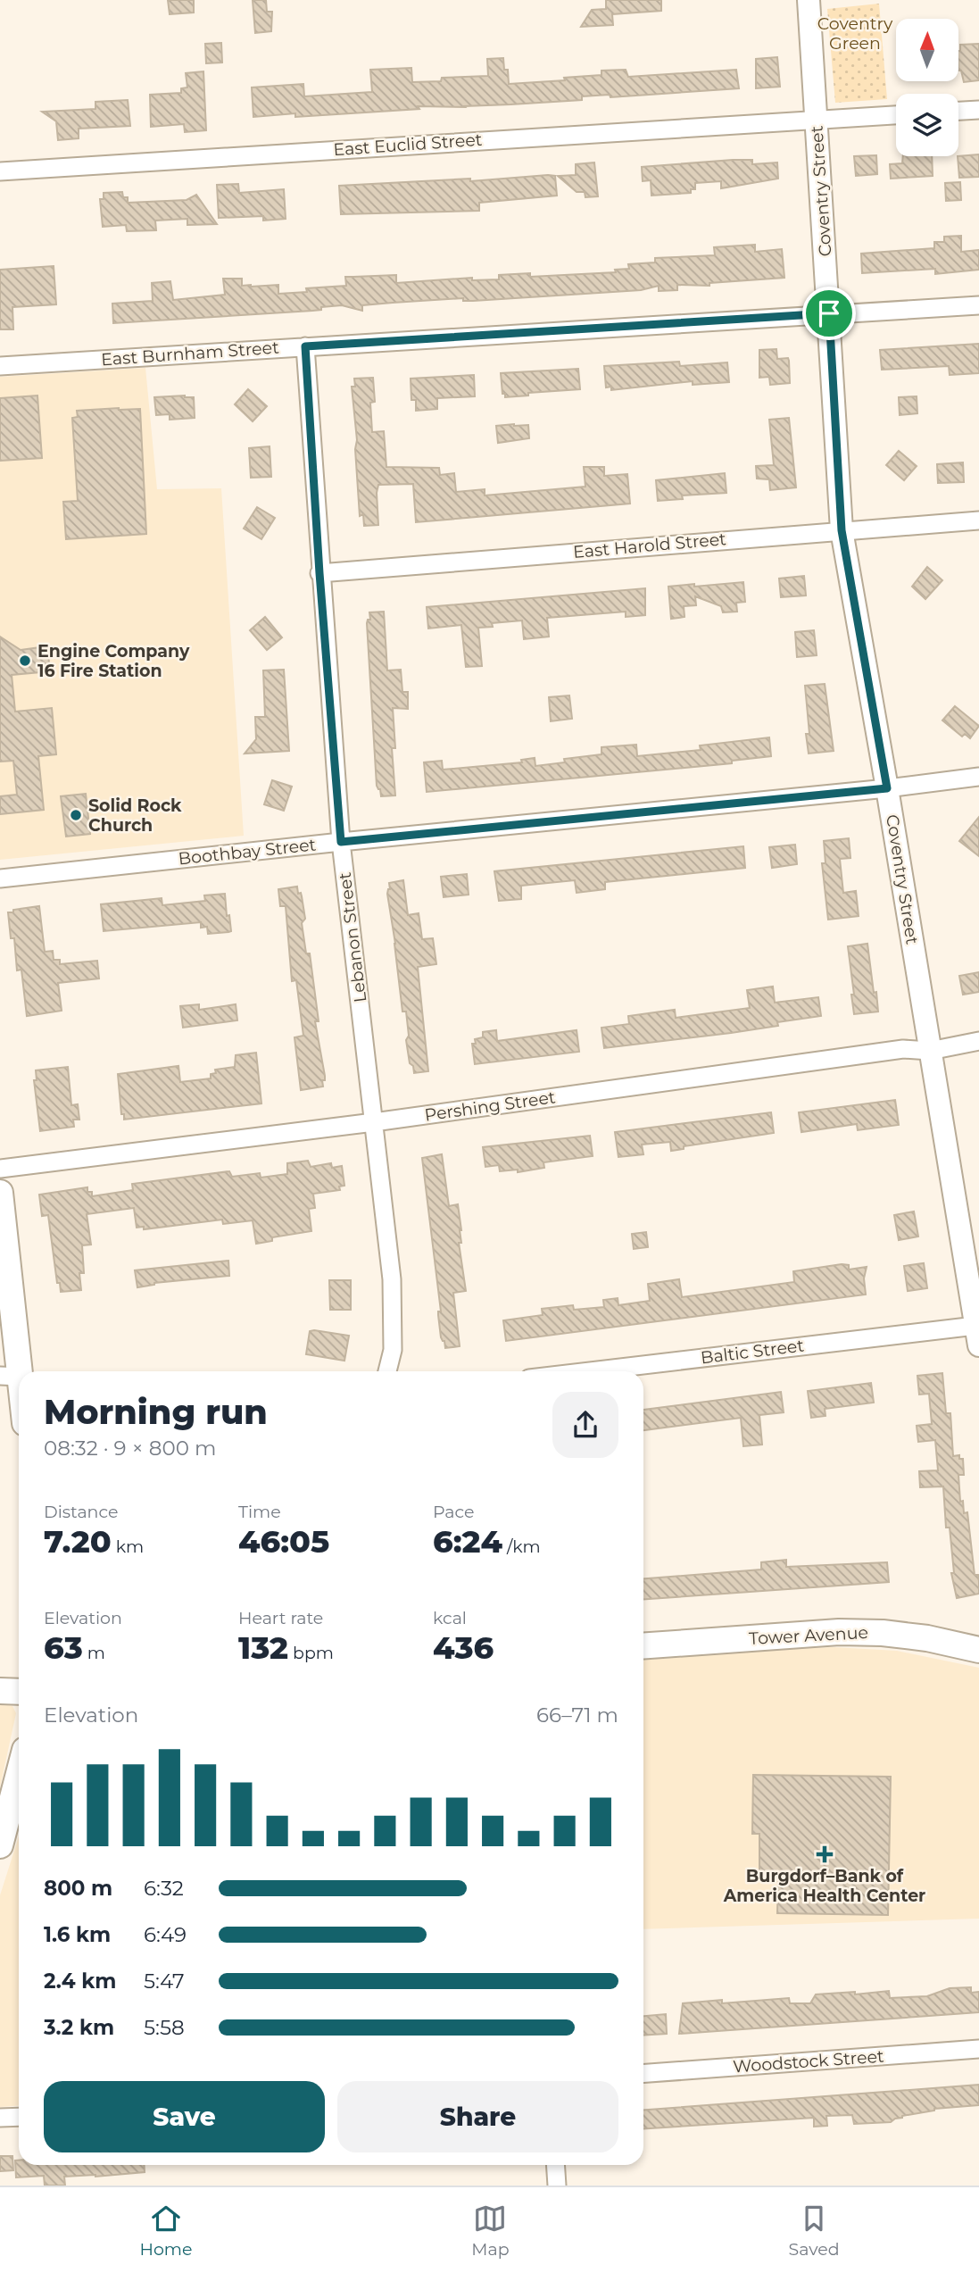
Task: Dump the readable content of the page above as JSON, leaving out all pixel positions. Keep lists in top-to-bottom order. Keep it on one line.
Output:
{"streets":{"main road":["Tower Avenue"],"street":["East Euclid Street","Coventry Street","East Burnham Street","East Harold Street","Boothbay Street","Lebanon Street","Pershing Street","Baltic Street","Woodstock Street"]},"crossings":[["East Euclid Street","Coventry Street"],["Coventry Street","East Burnham Street"],["Coventry Street","East Harold Street"],["Coventry Street","Boothbay Street"],["Coventry Street","Pershing Street"],["Coventry Street","Baltic Street"],["East Burnham Street","Lebanon Street"],["East Harold Street","Lebanon Street"],["Boothbay Street","Lebanon Street"],["Lebanon Street","Pershing Street"]],"parks":["Coventry Green"],"places":{"other":["Engine Company 16 Fire Station","Solid Rock Church"],"health":["Burgdorf–Bank of America Health Center"]},"north":"top","page":{"heading":["Morning run","08:32 · 9 × 800 m"],"stats":[["Distance","7.20 km"],["Time","46:05"],["Pace","6:24 /km"],["Elevation","63 m"],["Heart rate","132 bpm"],["kcal","436"]],"chart":["Elevation","66–71 m"],"list":[{"name":"800 m","note":"6:32"},{"name":"1.6 km","note":"6:49"},{"name":"2.4 km","note":"5:47"},{"name":"3.2 km","note":"5:58"}],"buttons":["Save","Share"],"tabs":["Home","Map","Saved"]}}
